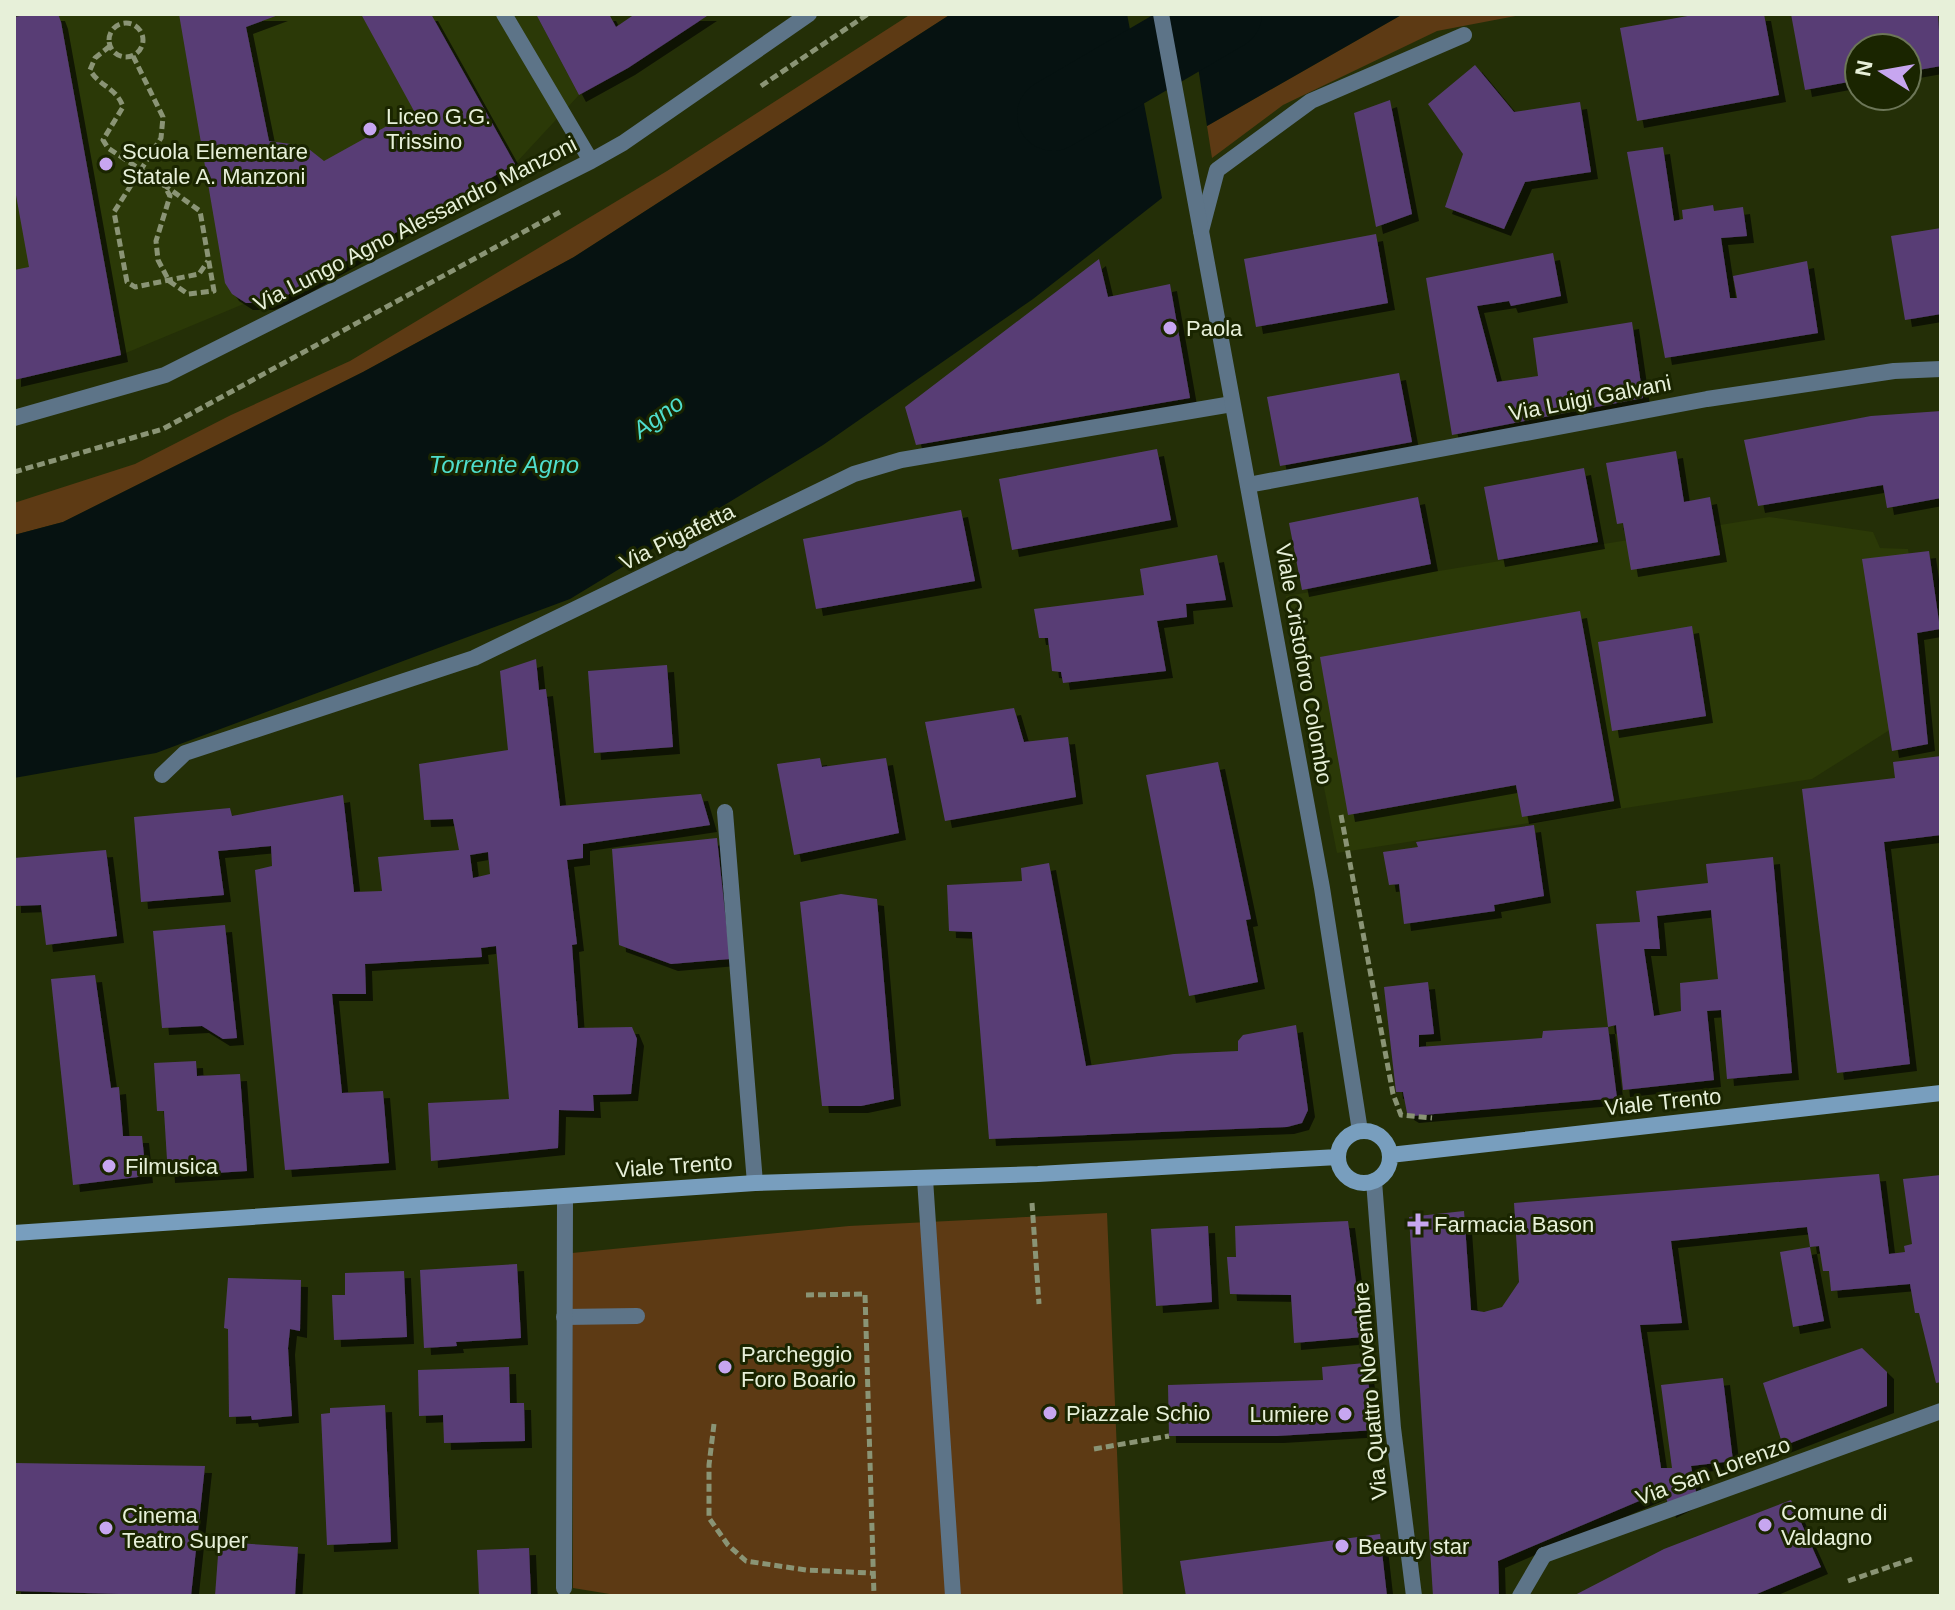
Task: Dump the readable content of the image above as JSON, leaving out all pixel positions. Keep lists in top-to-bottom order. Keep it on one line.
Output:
{"streets":{"main road":["Viale Trento"],"street":["Via Lungo Agno Alessandro Manzoni","Via Luigi Galvani","Via Pigafetta","Viale Cristoforo Colombo","Via Quattro Novembre","Via San Lorenzo"]},"crossings":[["Via Luigi Galvani","Viale Cristoforo Colombo"],["Via Pigafetta","Viale Cristoforo Colombo"],["Viale Cristoforo Colombo","Viale Trento"],["Viale Cristoforo Colombo","Via Quattro Novembre"],["Viale Trento","Via Quattro Novembre"]],"water":["Agno","Torrente Agno"],"places":{"other":["Liceo G.G. Trissino","Scuola Elementare Statale A. Manzoni","Paola","Filmusica","Parcheggio Foro Boario","Piazzale Schio","Lumiere","Comune di Valdagno","Cinema Teatro Super","Beauty star"],"health":["Farmacia Bason"]},"north":"left"}
